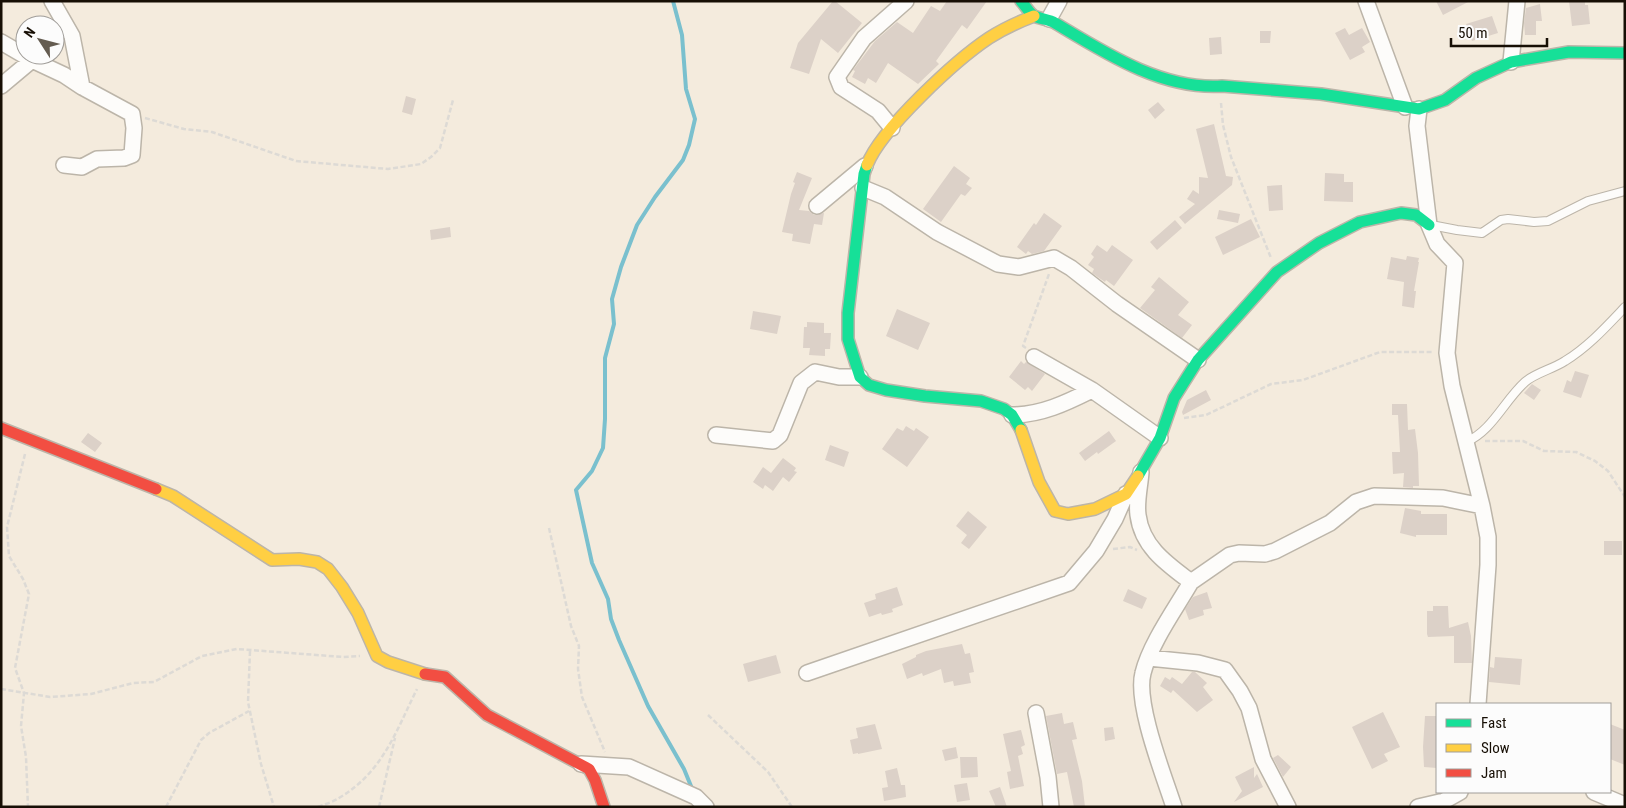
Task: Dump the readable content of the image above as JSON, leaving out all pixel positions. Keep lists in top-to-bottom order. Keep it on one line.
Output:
{"legend":["Fast","Slow","Jam"],"scale_bar":"50 m","north":"top left"}
